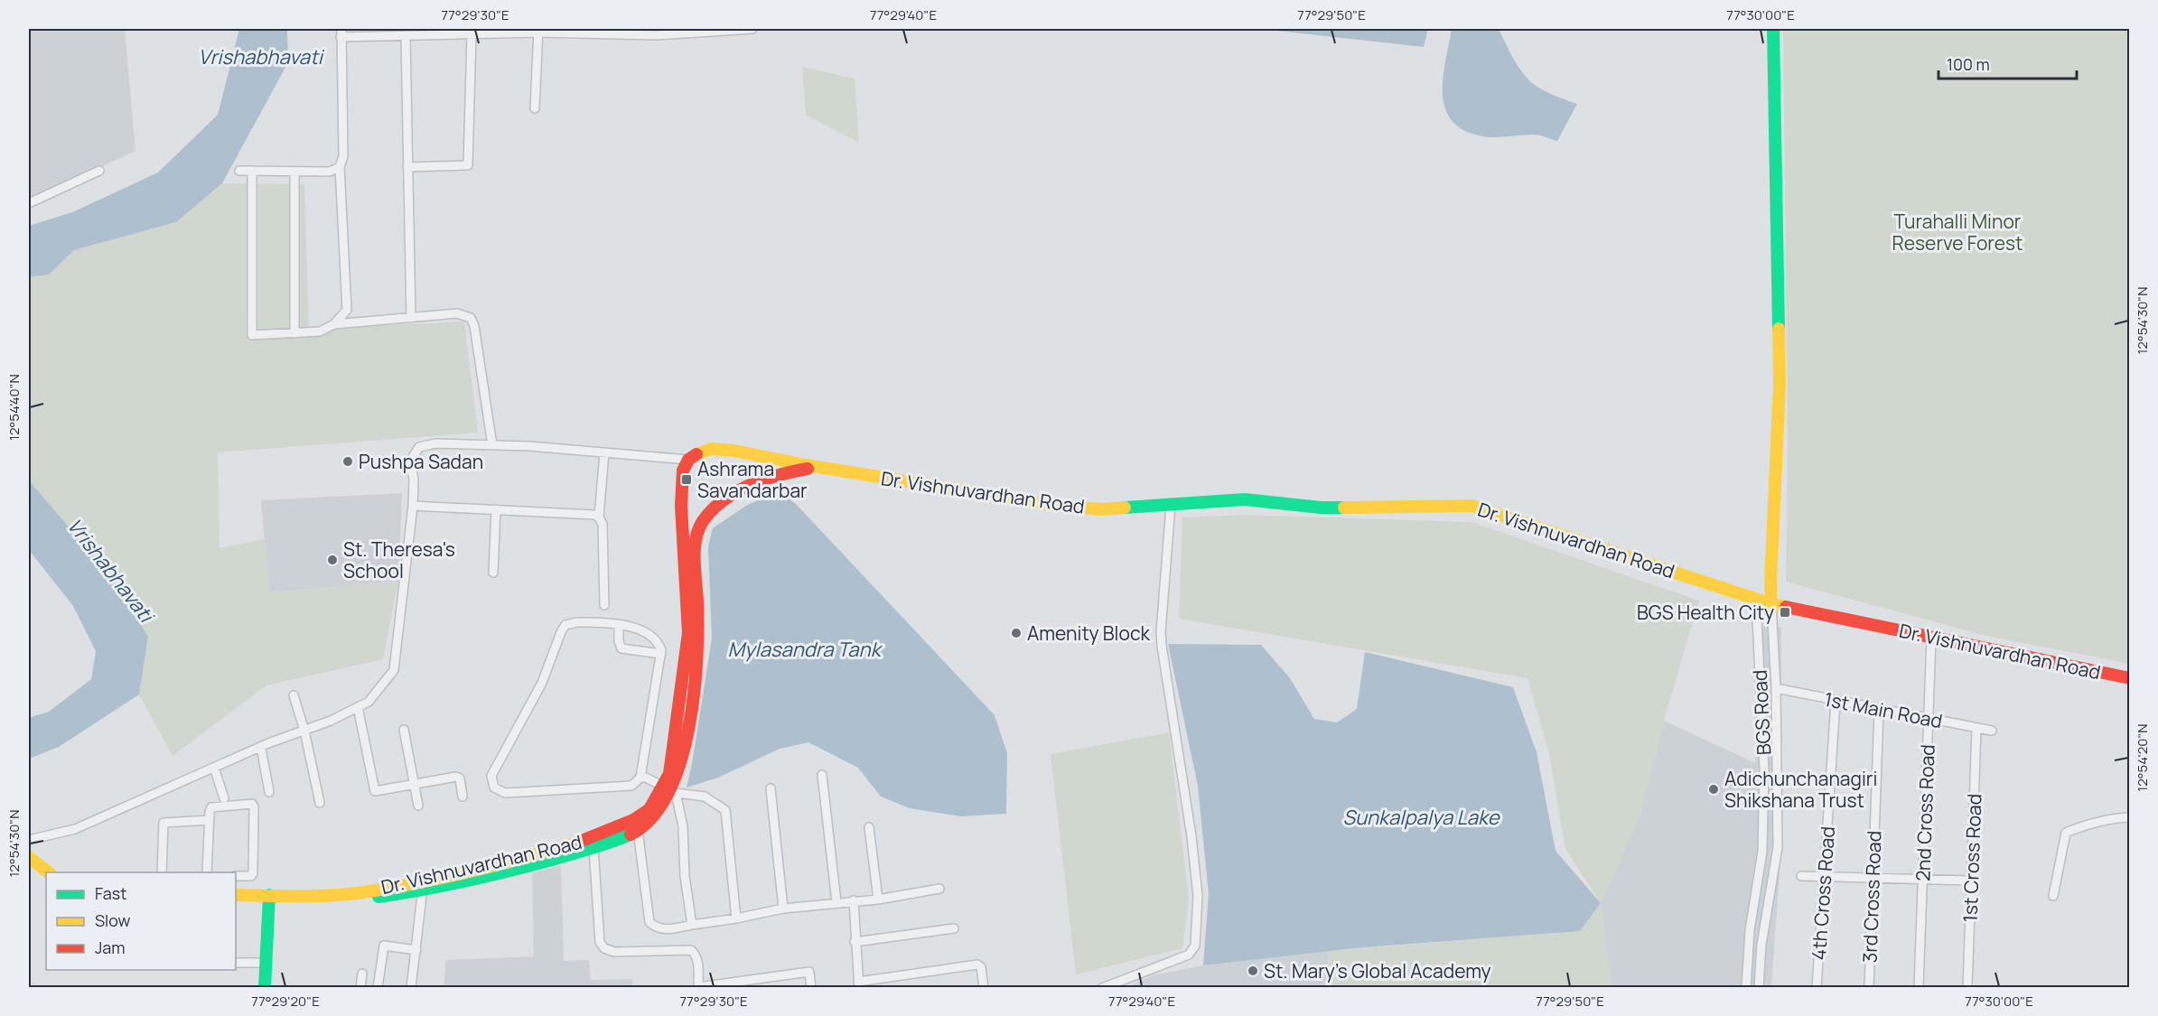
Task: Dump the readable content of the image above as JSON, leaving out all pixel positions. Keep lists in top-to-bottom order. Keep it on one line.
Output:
{"streets":{"main road":["Dr. Vishnuvardhan Road"],"street":["1st Main Road","BGS Road","2nd Cross Road","1st Cross Road","4th Cross Road","3rd Cross Road"]},"crossings":[["Dr. Vishnuvardhan Road","BGS Road"],["Dr. Vishnuvardhan Road","2nd Cross Road"],["1st Main Road","BGS Road"],["1st Main Road","2nd Cross Road"],["1st Main Road","1st Cross Road"],["1st Main Road","4th Cross Road"],["1st Main Road","3rd Cross Road"]],"water":["Vrishabhavati","Mylasandra Tank","Sunkalpalya Lake"],"parks":["Turahalli Minor Reserve Forest"],"places":{"other":["Pushpa Sadan","St. Theresa's School","Amenity Block","Adichunchanagiri Shikshana Trust","St. Mary's Global Academy"],"transit":["Ashrama Savandarbar","BGS Health City"]},"legend":["Fast","Slow","Jam"],"scale_bar":"100 m","coordinates":["77°29'30\"E","77°29'40\"E","77°29'50\"E","77°30'00\"E","12°54'30\"N","12°54'40\"N","12°54'20\"N","77°29'20\"E"]}
